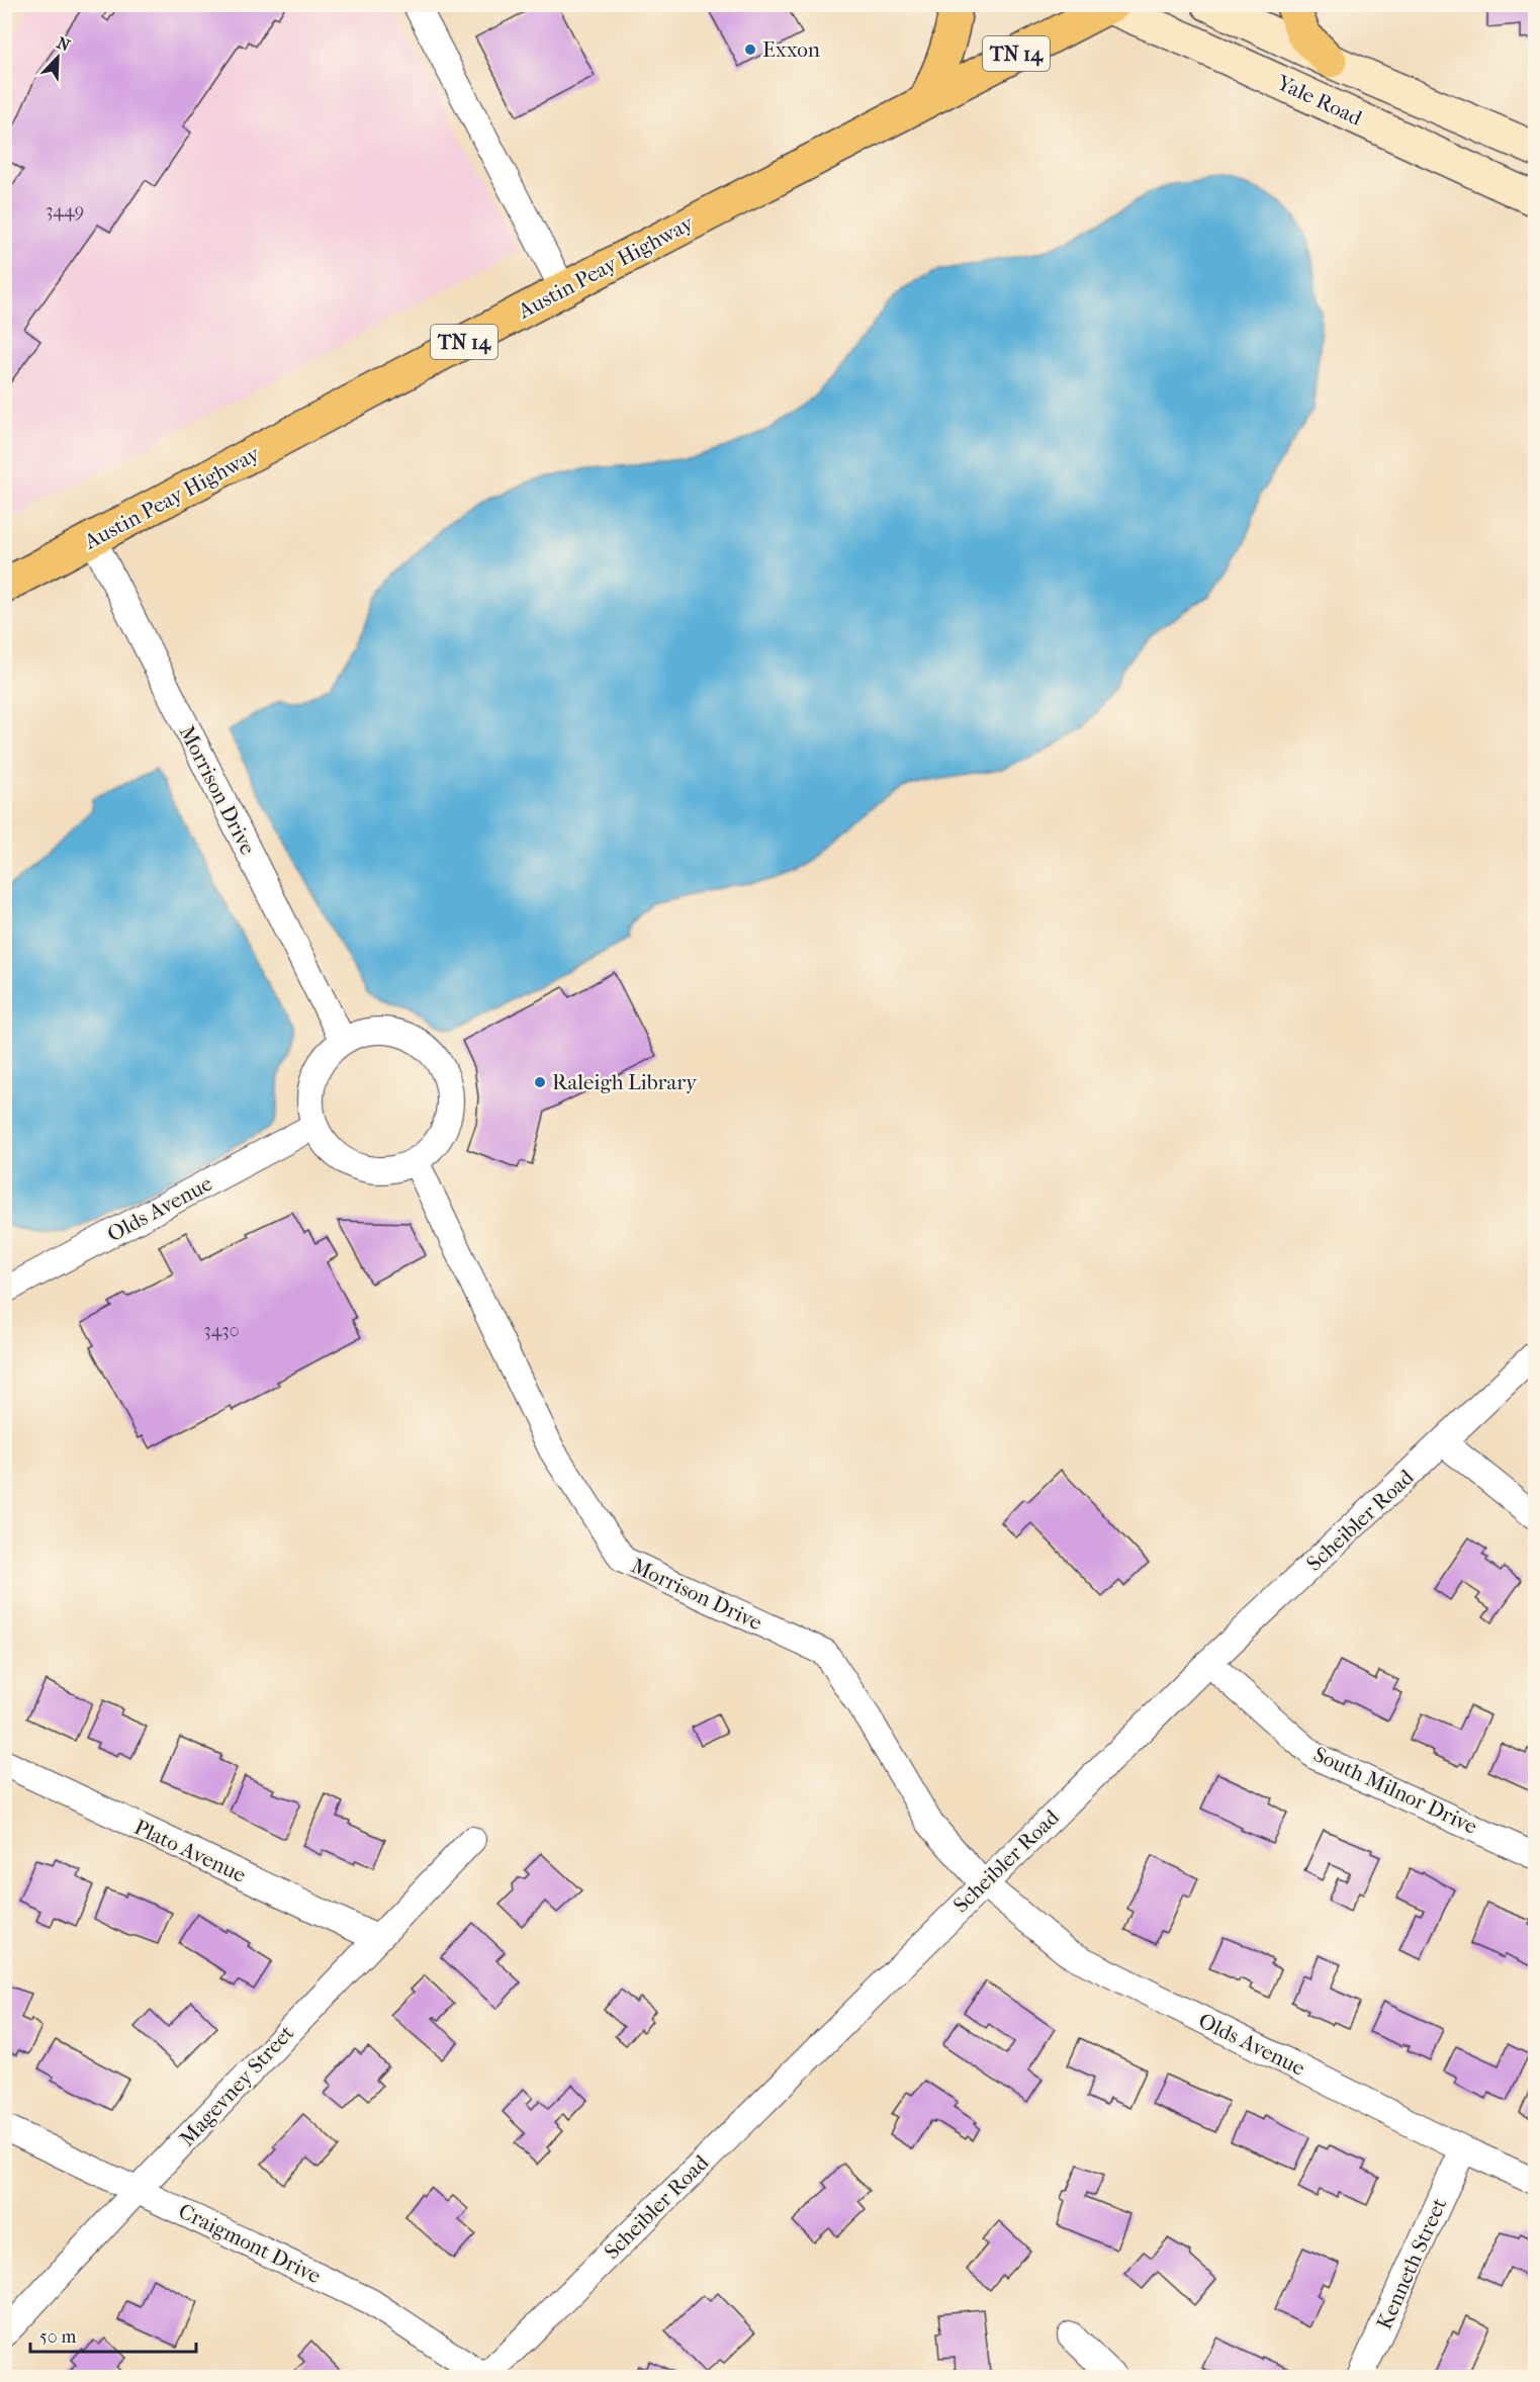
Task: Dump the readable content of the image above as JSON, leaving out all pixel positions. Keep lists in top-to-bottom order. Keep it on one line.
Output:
{"streets":{"main road":["TN 14","Yale Road","Austin Peay Highway"],"street":["Morrison Drive","Olds Avenue","Scheibler Road","South Milnor Drive","Plato Avenue","Magevney Street","Craigmont Drive","Kenneth Street"]},"crossings":[["Yale Road","Austin Peay Highway"],["Austin Peay Highway","Morrison Drive"],["Morrison Drive","Olds Avenue"],["Morrison Drive","Scheibler Road"],["Olds Avenue","Scheibler Road"],["Olds Avenue","Kenneth Street"],["Scheibler Road","South Milnor Drive"],["Scheibler Road","Craigmont Drive"],["Plato Avenue","Magevney Street"],["Magevney Street","Craigmont Drive"]],"places":["Exxon","Raleigh Library"],"house_numbers":["3449","3430"],"scale_bar":"50 m","north":"top right"}
